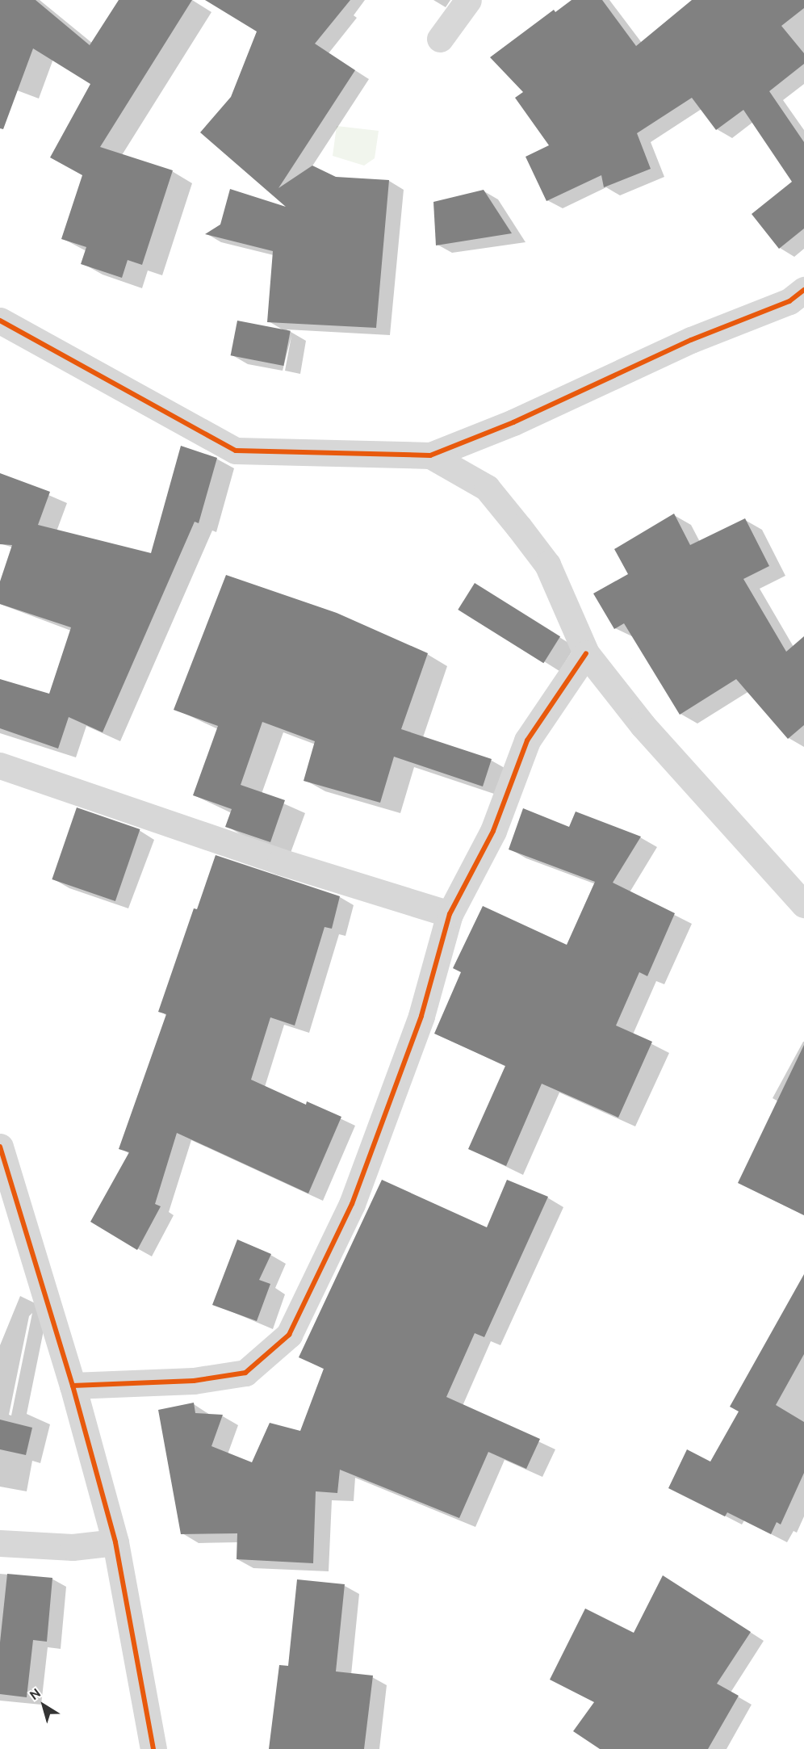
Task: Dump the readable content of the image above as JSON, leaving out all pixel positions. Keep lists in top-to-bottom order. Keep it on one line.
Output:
{"north":"top left"}
